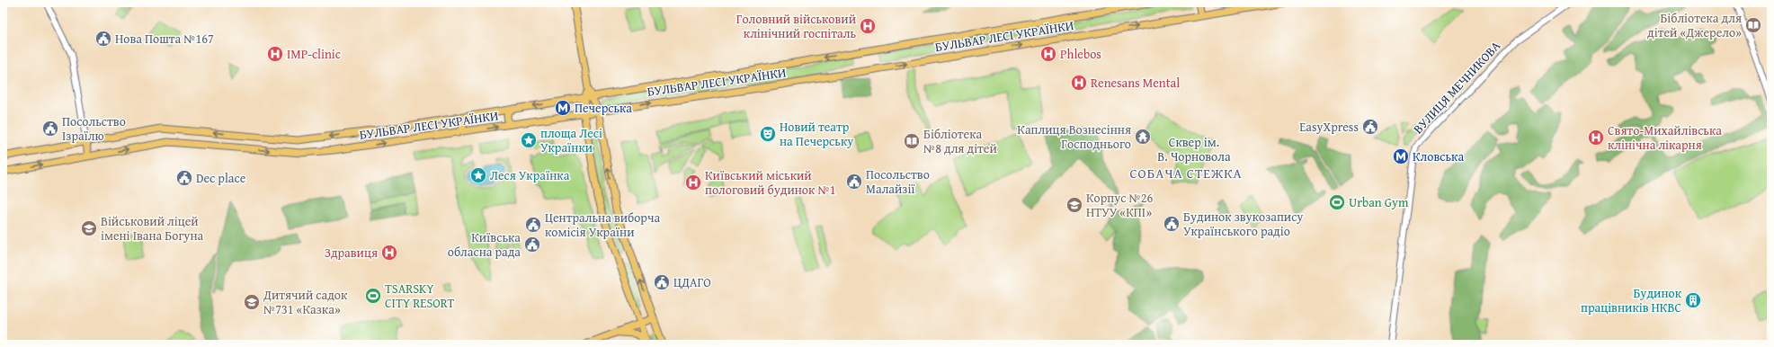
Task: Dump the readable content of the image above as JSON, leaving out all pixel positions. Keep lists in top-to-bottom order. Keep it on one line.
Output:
{"streets":{"main road":["БУЛЬВАР ЛЕСІ УКРАЇНКИ"],"street":["ВУЛИЦЯ МЕЧНИКОВА"]},"districts":["СОБАЧА СТЕЖКА"],"parks":["Сквер ім. В. Чорновола"],"places":{"library":["Бібліотека для дітей «Джерело»","Бібліотека №8 для дітей"],"hospital":["Головний військовий клінічний госпіталь","IMP-clinic","Phlebos","Renesans Mental","Свято-Михайлівська клінічна лікарня","Київський міський пологовий будинок №1","Здравиця"],"public building":["Нова Пошта №167","EasyXpress","Посольство Ізраїлю","Dec place","Посольство Малайзії","Будинок звукозапису Українського радіо","Центральна виборча комісія України","Київська обласна рада","ЦДАГО"],"metro station":["Печерська","Кловська"],"theatre":["Новий театр на Печерську"],"temple":["Каплиця Вознесіння Господнього"],"place":["площа Лесі Українки","Леся Українка"],"sports":["Urban Gym","TSARSKY CITY RESORT"],"school or university":["Корпус №26 НТУУ «КПІ»","Військовий ліцей імені Івана Богуна","Дитячий садок №731 «Казка»"],"building":["Будинок працівників НКВС"]}}
